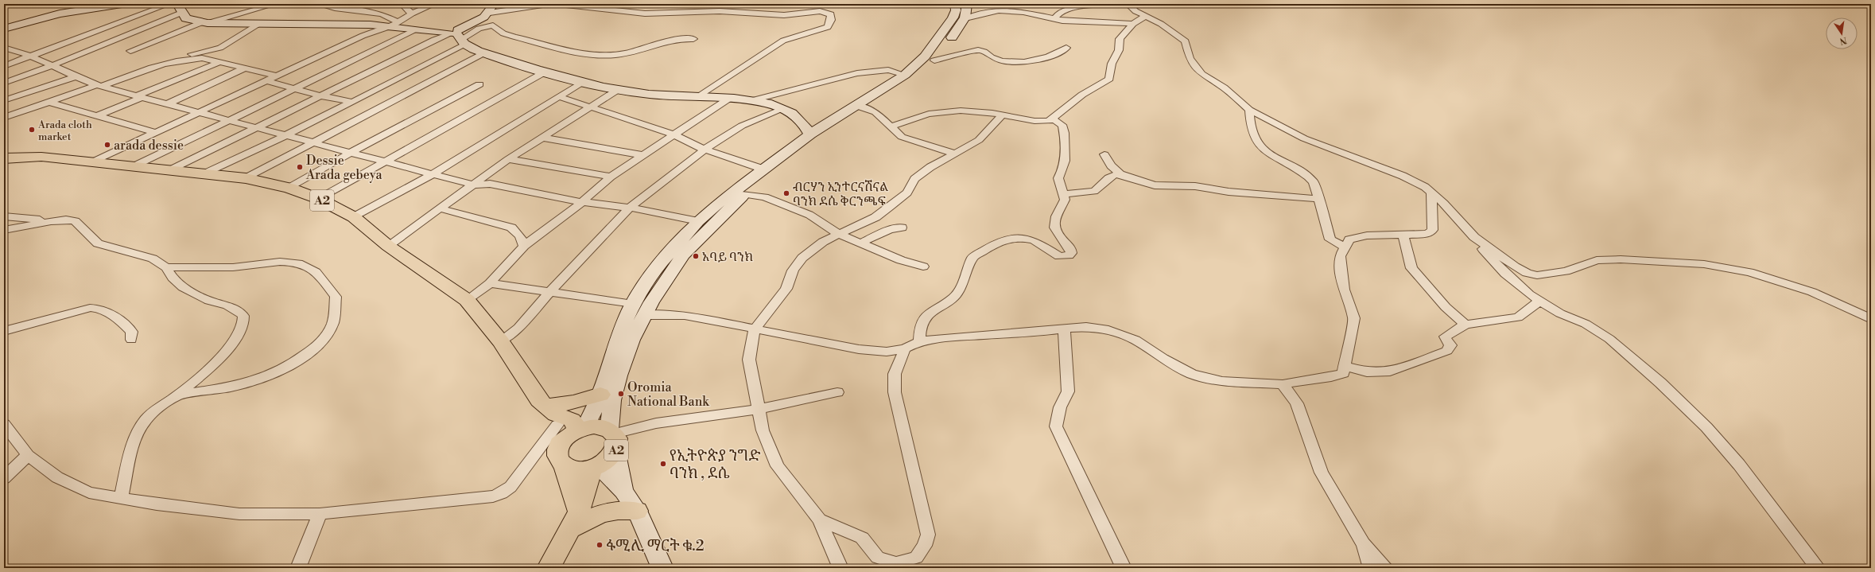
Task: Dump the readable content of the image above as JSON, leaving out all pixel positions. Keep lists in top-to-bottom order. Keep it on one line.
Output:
{"streets":{"highway":["A2"]},"places":["Arada cloth market","arada dessie","Dessie Arada gebeya","ብርሃን ኢንተርናሽናል ባንክ ደሴ ቅርንጫፍ","አባይ ባንክ","Oromia National Bank","የኢትዮጵያ ንግድ ባንክ , ደሴ","ፋሚሊ ማርት ቁ.2"],"north":"bottom"}
